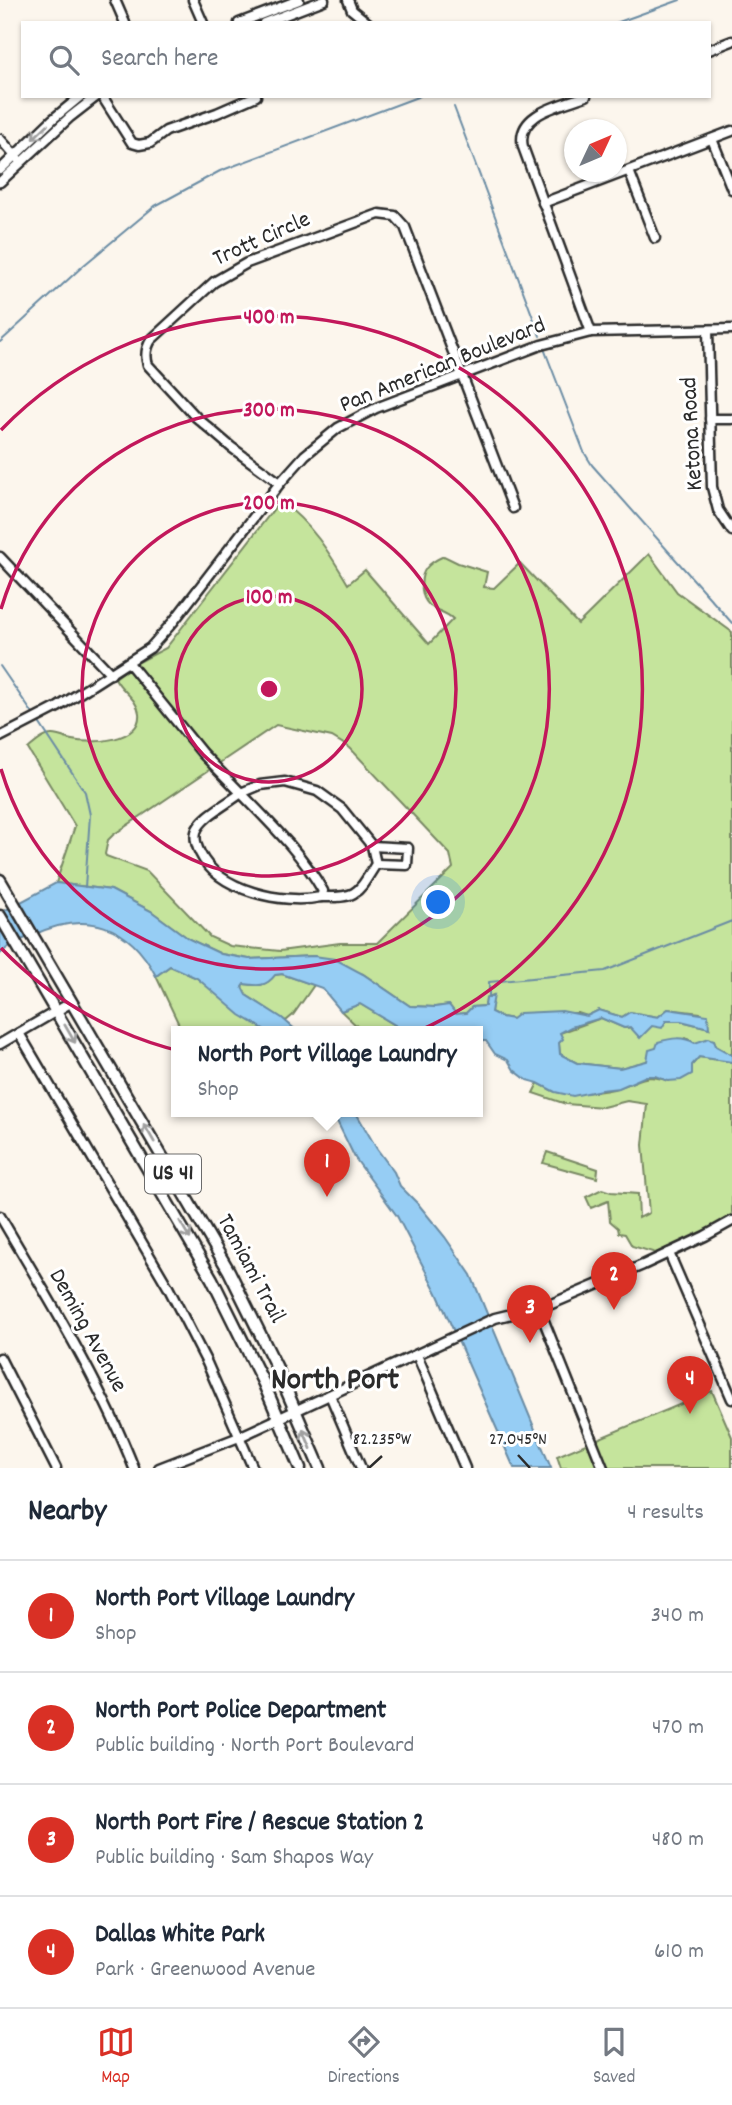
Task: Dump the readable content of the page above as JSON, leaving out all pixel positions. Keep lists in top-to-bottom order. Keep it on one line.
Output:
{"streets":{"main road":["US 41","Tamiami Trail"],"street":["Trott Circle","Pan American Boulevard","Ketona Road","Deming Avenue"]},"crossings":[["Trott Circle","Pan American Boulevard"],["Pan American Boulevard","Ketona Road"]],"districts":["North Port"],"north":"top right","page":{"search":"Search here","popup":["North Port Village Laundry","Shop"],"pins":["1","2","3","4"],"heading":["Nearby","4 results"],"list":[{"mark":"1","name":"North Port Village Laundry","note":"Shop","value":"340 m"},{"mark":"2","name":"North Port Police Department","note":"Public building · North Port Boulevard","value":"470 m"},{"mark":"3","name":"North Port Fire / Rescue Station 2","note":"Public building · Sam Shapos Way","value":"480 m"},{"mark":"4","name":"Dallas White Park","note":"Park · Greenwood Avenue","value":"610 m"}],"nav":["Map","Directions","Saved"]},"coordinates":["27.045°N","82.235°W"],"rings":["400 m","300 m","200 m","100 m"]}
